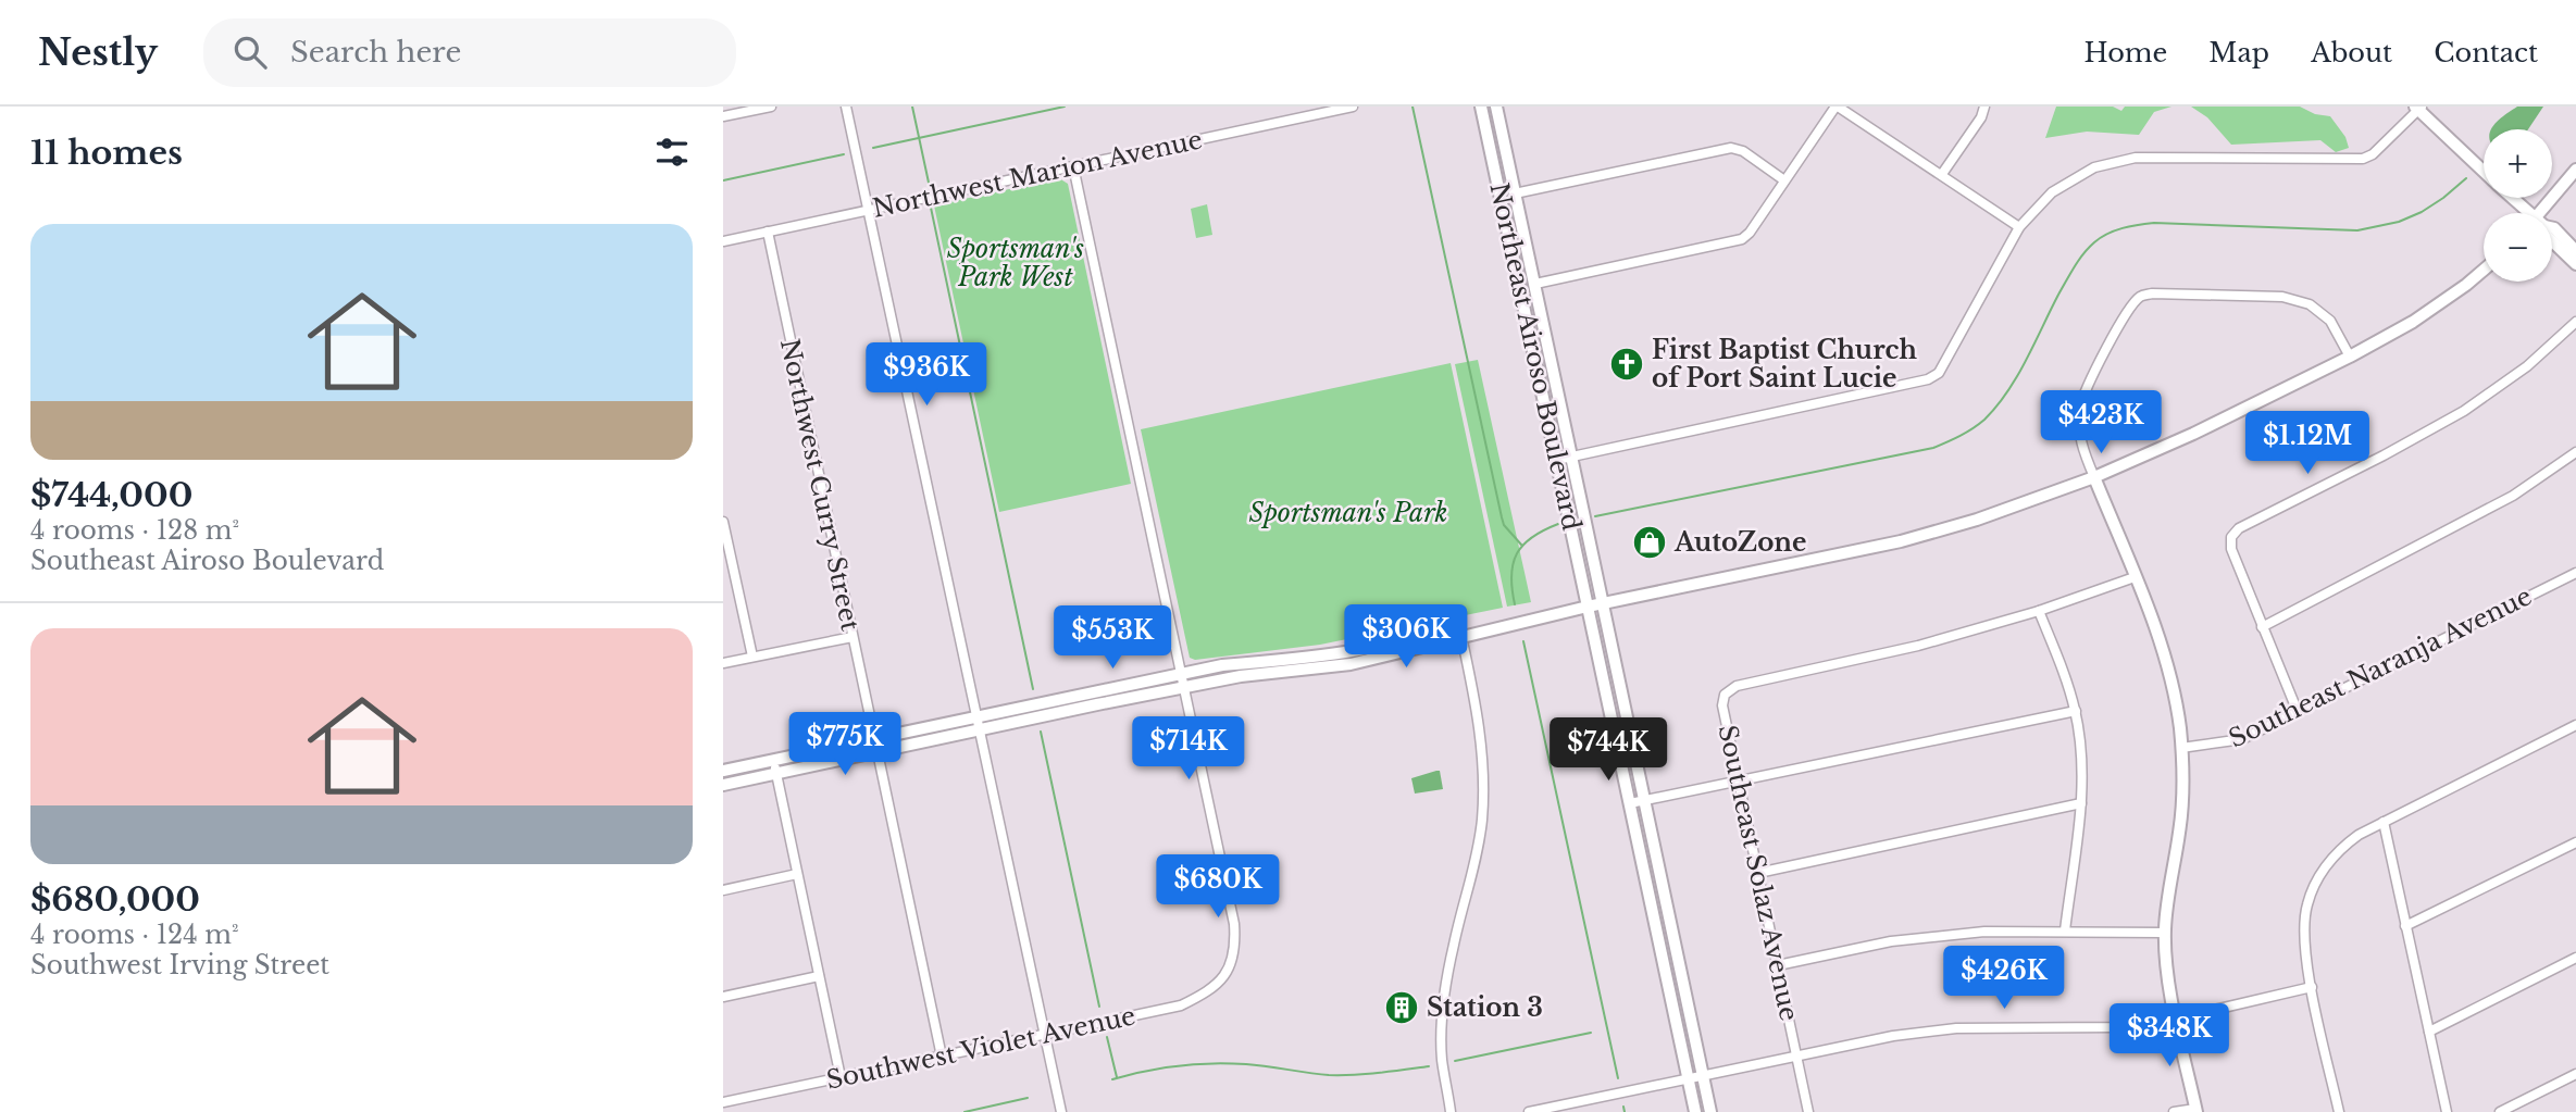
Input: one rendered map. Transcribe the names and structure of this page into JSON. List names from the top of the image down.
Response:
{
  "streets": {
    "main road": ["Northeast Airoso Boulevard"],
    "street": [
      "Northwest Marion Avenue",
      "Northwest Curry Street",
      "Southeast Naranja Avenue",
      "Southeast Solaz Avenue",
      "Southwest Violet Avenue"
    ]
  },
  "crossings": [
    ["Northwest Marion Avenue", "Northwest Curry Street"]
  ],
  "parks": ["Sportsman's Park West", "Sportsman's Park"],
  "places": {
    "church": ["First Baptist Church of Port Saint Lucie"],
    "shop": ["AutoZone"],
    "building": ["Station 3"]
  },
  "page": {
    "header": "Nestly",
    "search": "Search here",
    "nav": [
      "Home",
      "Map",
      "About",
      "Contact"
    ],
    "heading": "11 homes",
    "map_buttons": ["+", "−"],
    "list": [
      {
        "name": "$744,000",
        "note": "4 rooms · 128 m² · Southeast Airoso Boulevard"
      },
      {
        "name": "$680,000",
        "note": "4 rooms · 124 m² · Southwest Irving Street"
      }
    ],
    "price": [
      "$936K",
      "$423K",
      "$1.12M",
      "$306K",
      "$553K",
      "$775K",
      "$714K",
      "$744K",
      "$680K",
      "$426K",
      "$348K"
    ]
  }
}
